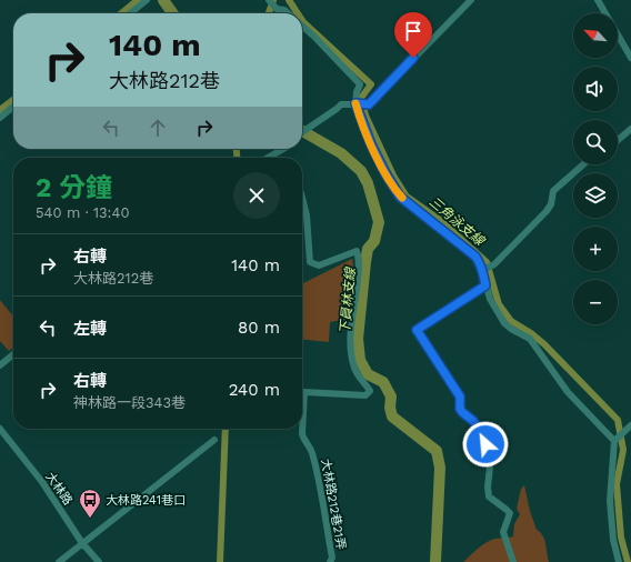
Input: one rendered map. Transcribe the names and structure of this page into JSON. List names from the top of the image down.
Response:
{
  "streets": {
    "street": ["大林路", "大林路212巷21弄"]
  },
  "water": ["三角泳支線", "下員林支線"],
  "places": {
    "bus stop": ["大林路241巷口"]
  },
  "north": "top left",
  "page": {
    "map_buttons": ["+", "−"],
    "turn": ["140 m", "大林路212巷"],
    "heading": ["2 分鐘", "540 m · 13:40"],
    "list": [
      {
        "name": "右轉",
        "note": "大林路212巷",
        "value": "140 m"
      },
      {
        "name": "左轉",
        "value": "80 m"
      },
      {
        "name": "右轉",
        "note": "神林路一段343巷",
        "value": "240 m"
      }
    ]
  }
}
